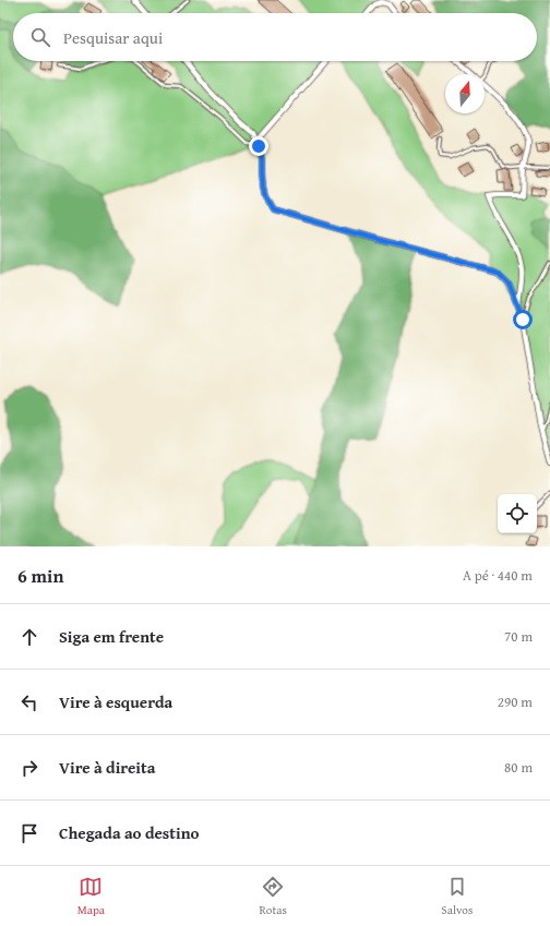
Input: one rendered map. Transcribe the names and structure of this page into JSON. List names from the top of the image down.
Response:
{
  "north": "top",
  "page": {
    "search": "Pesquisar aqui",
    "heading": ["6 min", "A pé · 440 m"],
    "list": [
      ["Siga em frente", "70 m"],
      ["Vire à esquerda", "290 m"],
      ["Vire à direita", "80 m"],
      "Chegada ao destino"
    ],
    "nav": ["Mapa", "Rotas", "Salvos"]
  }
}
